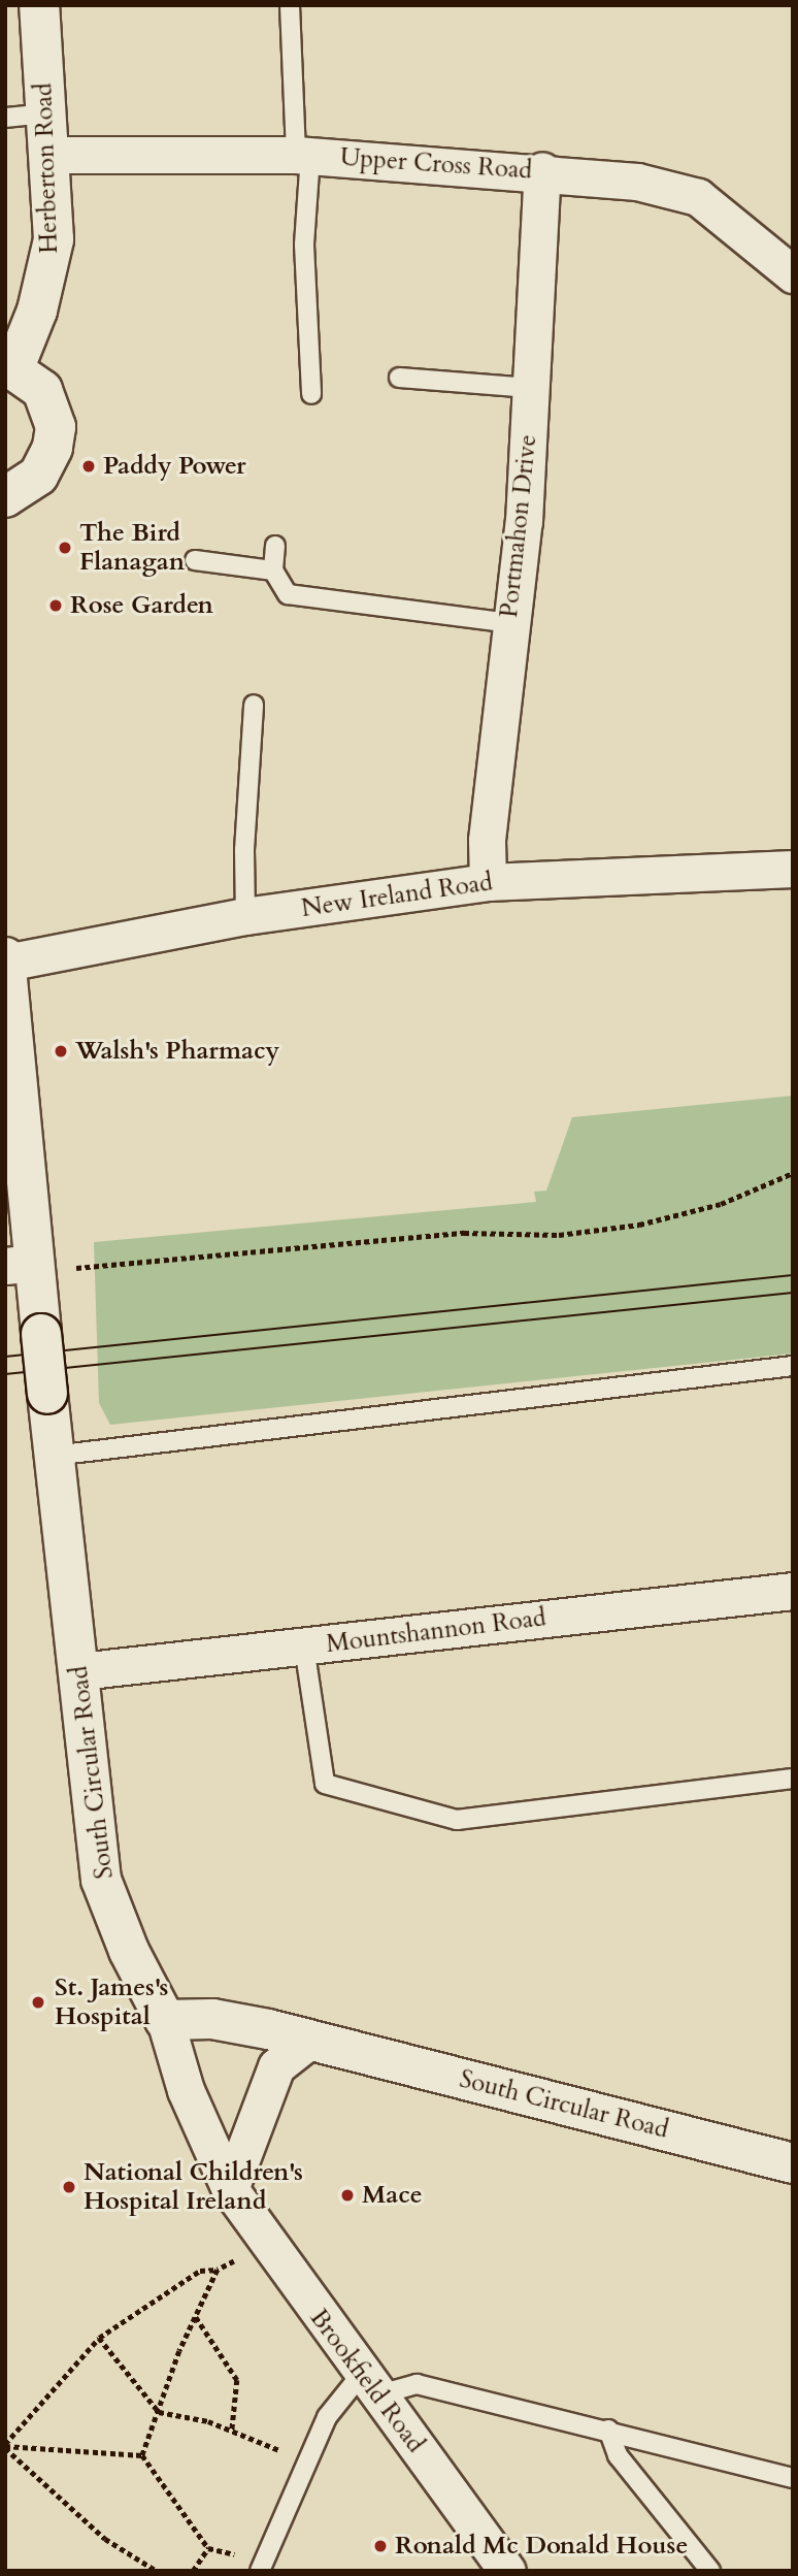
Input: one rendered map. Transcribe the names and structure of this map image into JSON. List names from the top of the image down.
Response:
{
  "streets": {
    "main road": ["Herberton Road", "South Circular Road"],
    "street": [
      "Upper Cross Road",
      "Portmahon Drive",
      "New Ireland Road",
      "Mountshannon Road",
      "Brookfield Road"
    ]
  },
  "crossings": [
    ["Upper Cross Road", "Herberton Road"],
    ["Upper Cross Road", "Portmahon Drive"],
    ["Portmahon Drive", "New Ireland Road"],
    ["New Ireland Road", "South Circular Road"],
    ["Mountshannon Road", "South Circular Road"],
    ["South Circular Road", "Brookfield Road"]
  ],
  "places": [
    "Paddy Power",
    "The Bird Flanagan",
    "Rose Garden",
    "Walsh's Pharmacy",
    "St. James's Hospital",
    "National Children's Hospital Ireland",
    "Mace",
    "Ronald Mc Donald House"
  ]
}
